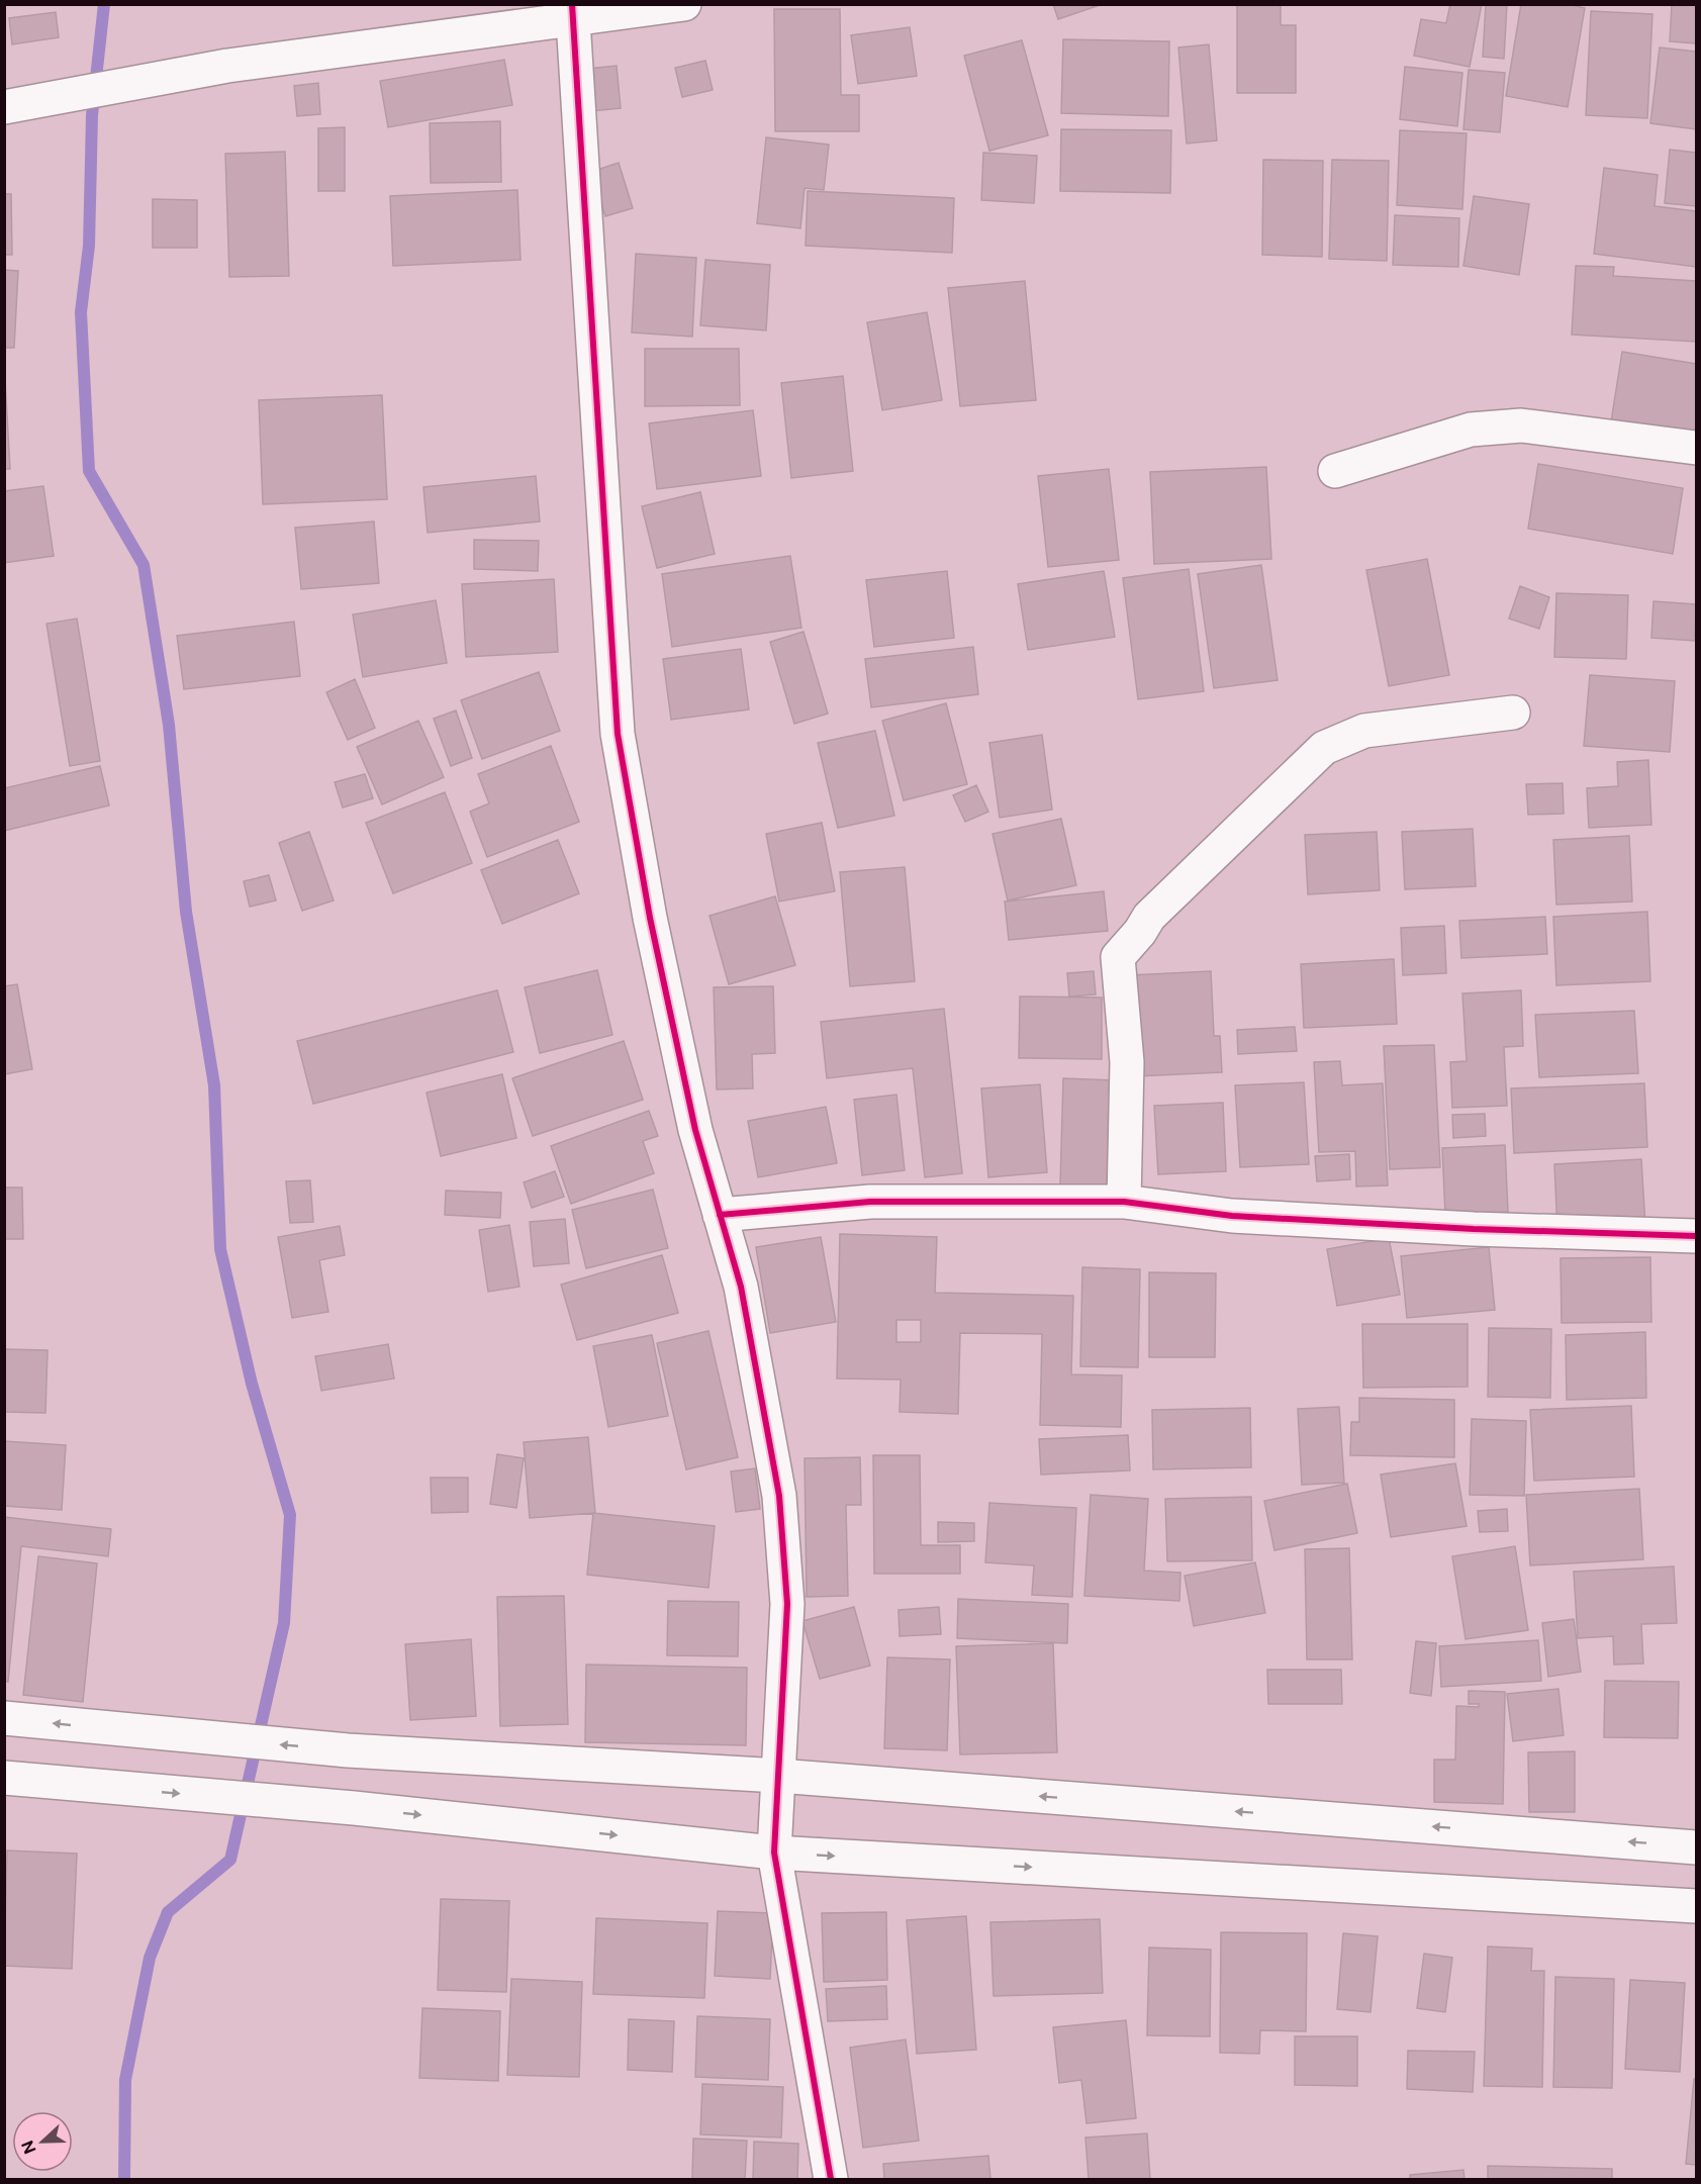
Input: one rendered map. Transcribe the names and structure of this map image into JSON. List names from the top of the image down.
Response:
{
  "north": "left"
}
